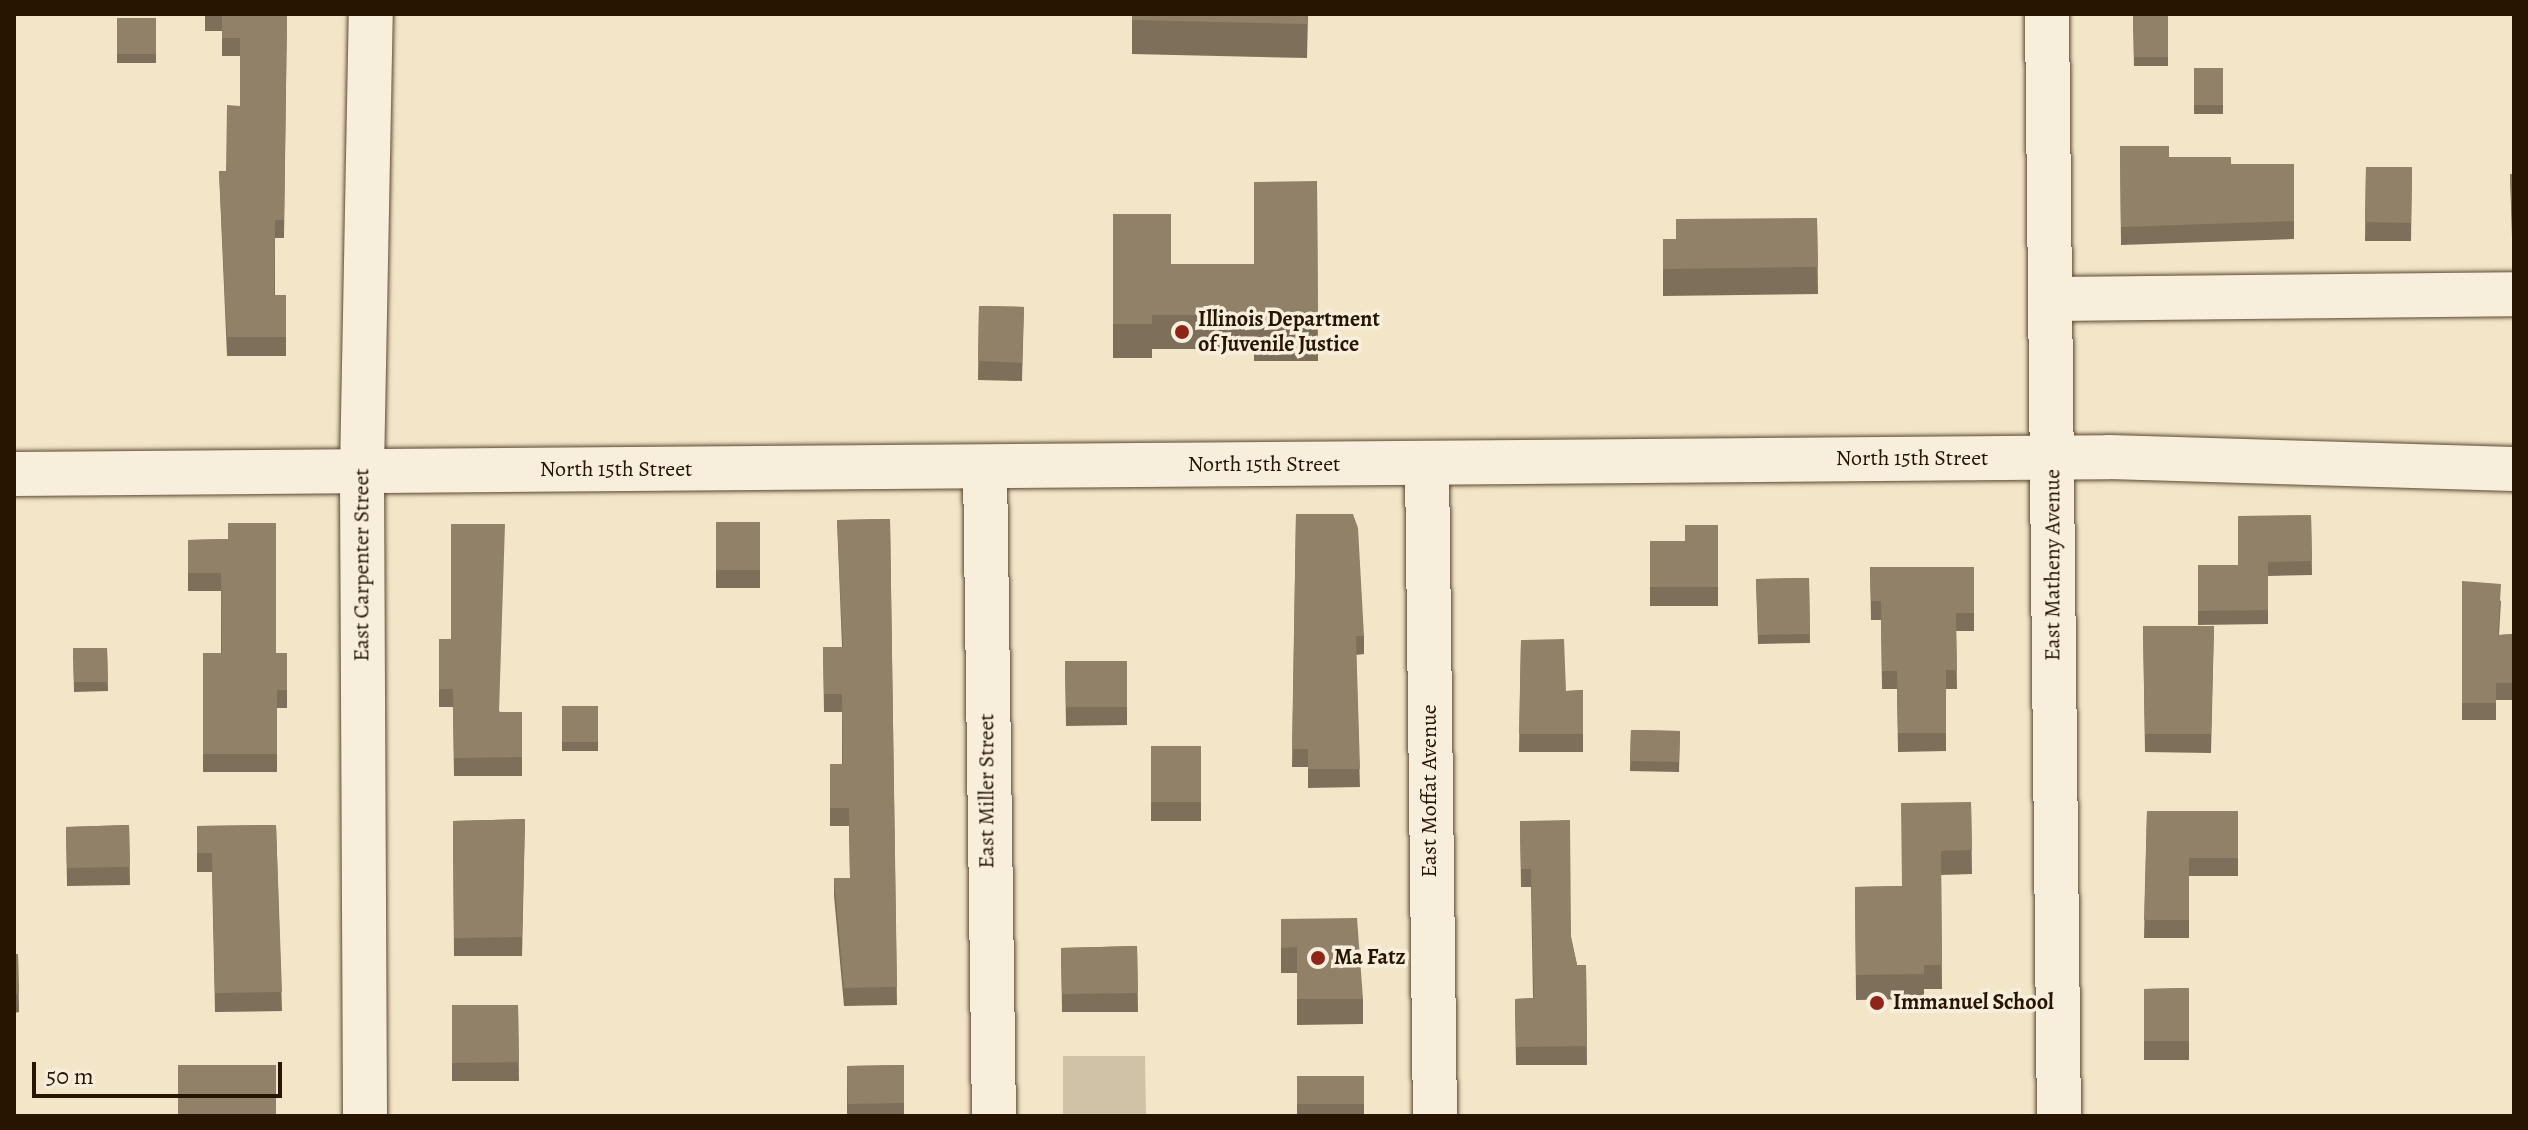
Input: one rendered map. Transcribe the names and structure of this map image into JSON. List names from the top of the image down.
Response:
{
  "streets": {
    "street": [
      "North 15th Street",
      "East Carpenter Street",
      "East Matheny Avenue",
      "East Miller Street",
      "East Moffat Avenue"
    ]
  },
  "crossings": [
    ["North 15th Street", "East Carpenter Street"],
    ["North 15th Street", "East Matheny Avenue"],
    ["North 15th Street", "East Miller Street"],
    ["North 15th Street", "East Moffat Avenue"]
  ],
  "places": ["Illinois Department of Juvenile Justice", "Ma Fatz", "Immanuel School"],
  "scale_bar": "50 m"
}
